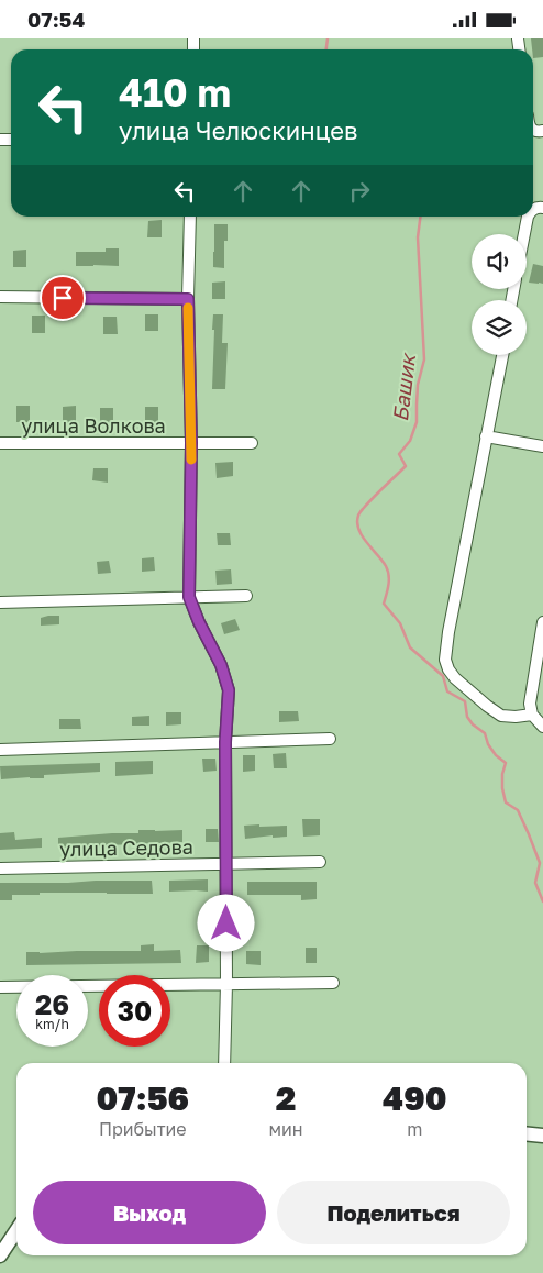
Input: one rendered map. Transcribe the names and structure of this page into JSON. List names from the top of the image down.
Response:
{
  "streets": {
    "street": ["улица Волкова", "улица Седова"]
  },
  "water": ["Башик"],
  "page": {
    "status": "07:54",
    "turn": ["410 m", "улица Челюскинцев"],
    "speed": "26 km/h",
    "limit": "30",
    "eta": [
      "07:56",
      "Прибытие",
      "2",
      "мин",
      "490",
      "m"
    ],
    "buttons": ["Выход", "Поделиться"]
  }
}
